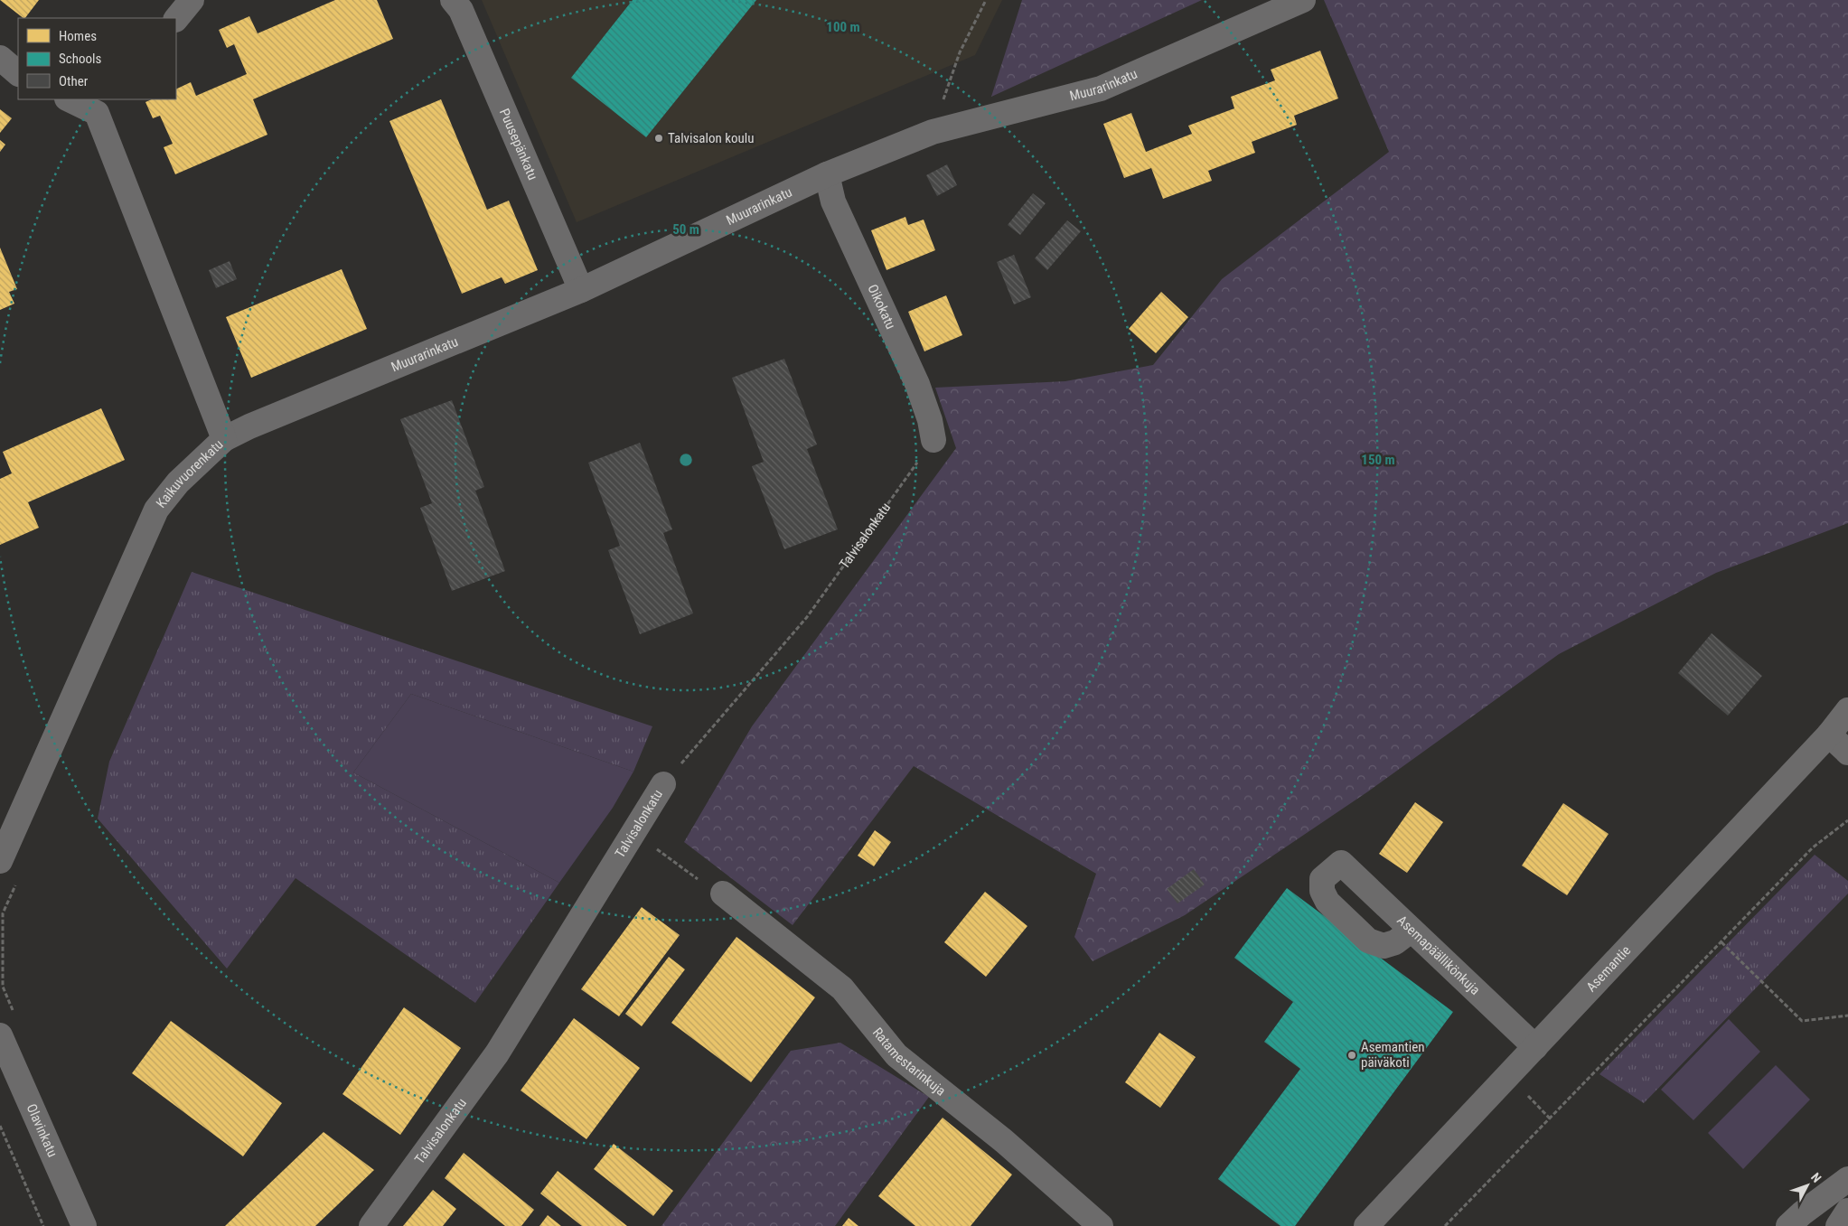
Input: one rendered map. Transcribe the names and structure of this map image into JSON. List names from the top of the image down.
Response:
{
  "streets": {
    "street": [
      "Muurarinkatu",
      "Puusepänkatu",
      "Oikokatu",
      "Kaikuvuorenkatu",
      "Talvisalonkatu",
      "Asemapäällikönkuja",
      "Asemantie",
      "Ratamestarinkuja",
      "Olavinkatu"
    ]
  },
  "crossings": [
    ["Muurarinkatu", "Puusepänkatu"],
    ["Muurarinkatu", "Oikokatu"],
    ["Muurarinkatu", "Kaikuvuorenkatu"],
    ["Oikokatu", "Talvisalonkatu"],
    ["Asemapäällikönkuja", "Asemantie"]
  ],
  "places": ["Talvisalon koulu", "Asemantien päiväkoti"],
  "legend": ["Homes", "Schools", "Other"],
  "north": "top right",
  "rings": ["100 m", "50 m", "150 m"]
}
